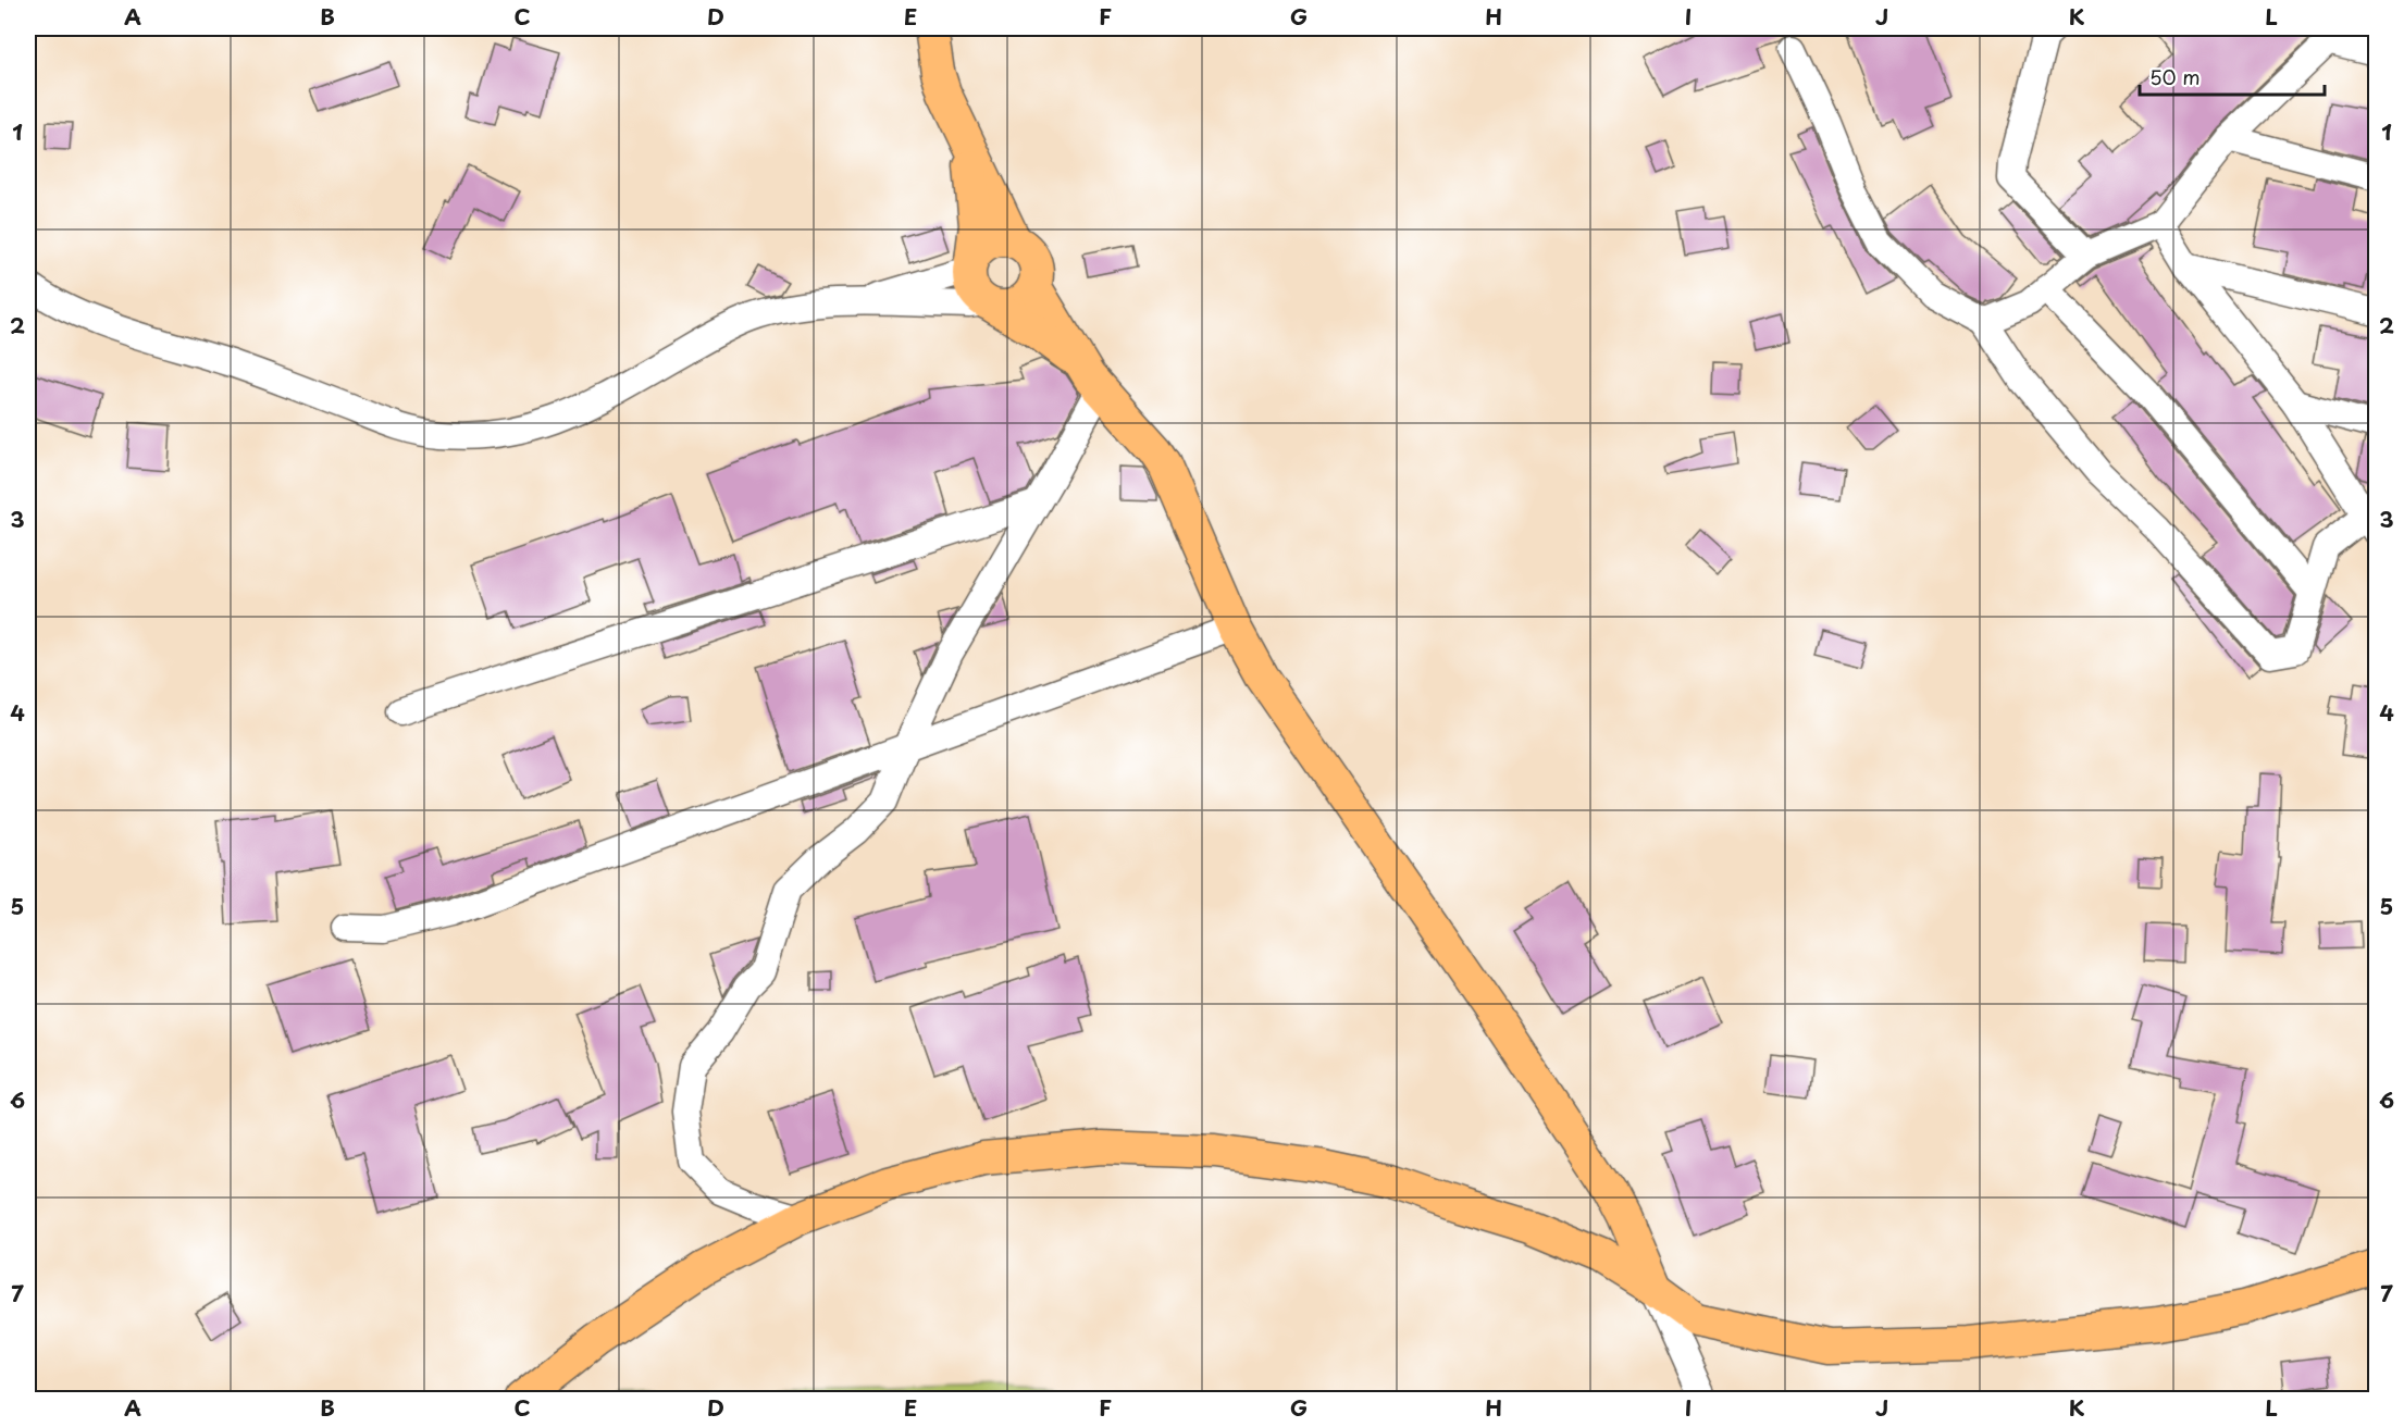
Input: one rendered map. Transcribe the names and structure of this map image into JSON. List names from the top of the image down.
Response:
{
  "scale_bar": "50 m",
  "grid": {
    "columns": [
      "A",
      "B",
      "C",
      "D",
      "E",
      "F",
      "G",
      "H",
      "I",
      "J",
      "K",
      "L"
    ],
    "rows": [
      "1",
      "2",
      "3",
      "4",
      "5",
      "6",
      "7"
    ]
  }
}
